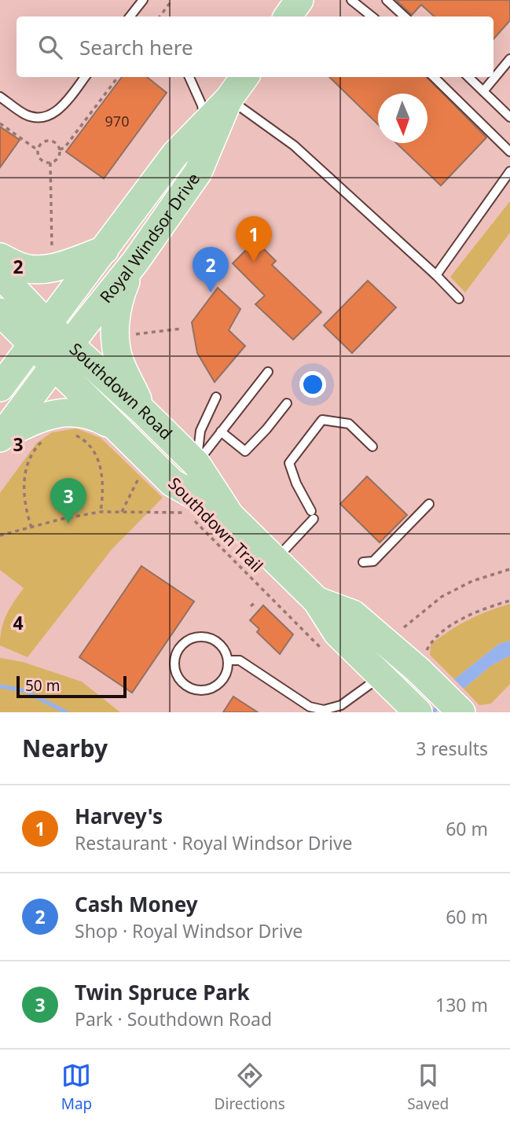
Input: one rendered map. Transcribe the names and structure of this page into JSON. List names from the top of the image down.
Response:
{
  "streets": {
    "main road": ["Royal Windsor Drive", "Southdown Road"],
    "path": ["Southdown Trail"]
  },
  "crossings": [
    ["Royal Windsor Drive", "Southdown Road"]
  ],
  "house_numbers": ["970"],
  "scale_bar": "50 m",
  "north": "bottom",
  "page": {
    "search": "Search here",
    "pins": ["1", "2", "3"],
    "scale": "50 m",
    "heading": ["Nearby", "3 results"],
    "list": [
      {
        "mark": "1",
        "name": "Harvey's",
        "note": "Restaurant · Royal Windsor Drive",
        "value": "60 m"
      },
      {
        "mark": "2",
        "name": "Cash Money",
        "note": "Shop · Royal Windsor Drive",
        "value": "60 m"
      },
      {
        "mark": "3",
        "name": "Twin Spruce Park",
        "note": "Park · Southdown Road",
        "value": "130 m"
      }
    ],
    "nav": ["Map", "Directions", "Saved"]
  },
  "grid": {
    "rows": ["2", "3", "4"]
  }
}
